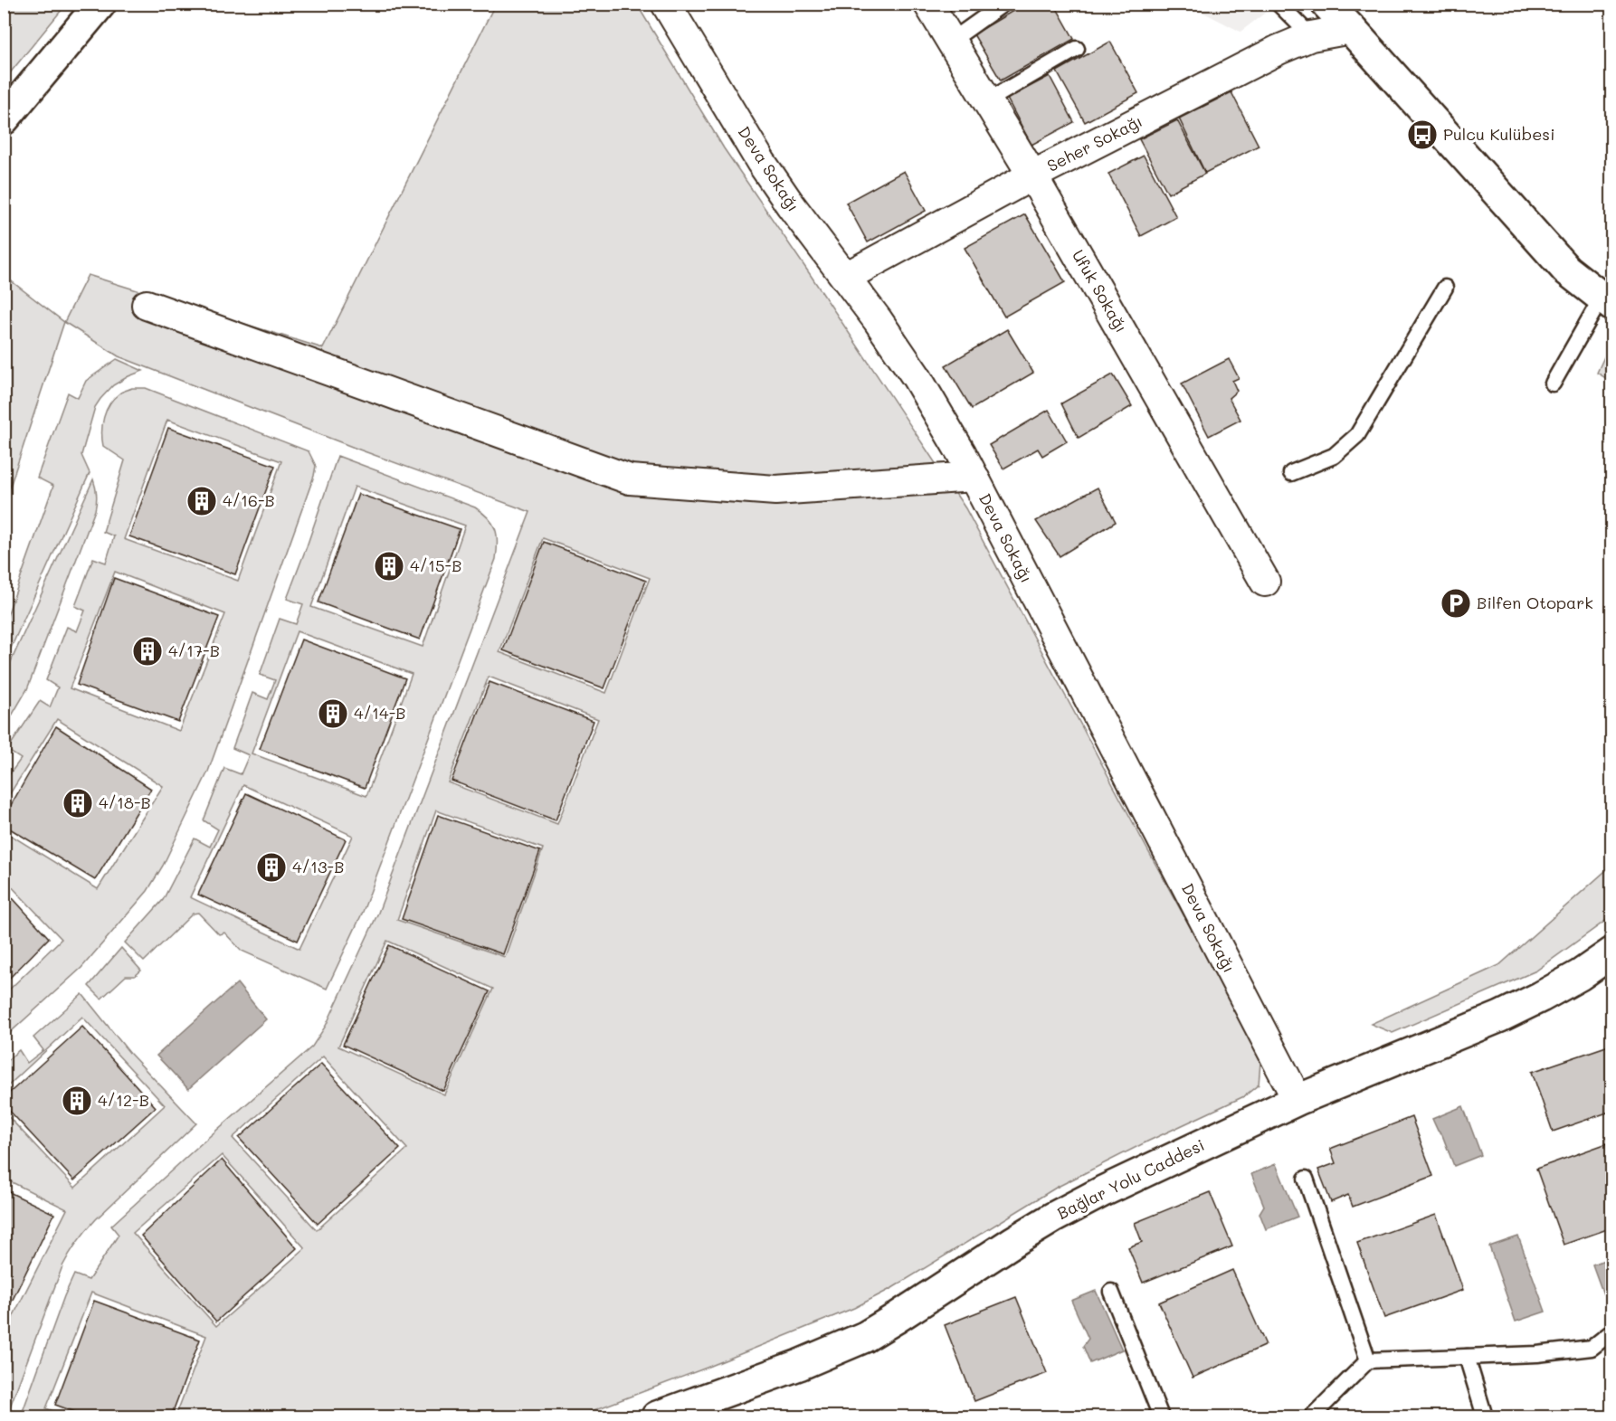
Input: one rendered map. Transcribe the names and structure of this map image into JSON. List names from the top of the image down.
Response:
{
  "streets": {
    "street": [
      "Seher Sokağı",
      "Deva Sokağı",
      "Ufuk Sokağı",
      "Bağlar Yolu Caddesi"
    ]
  },
  "crossings": [
    ["Seher Sokağı", "Deva Sokağı"],
    ["Seher Sokağı", "Ufuk Sokağı"],
    ["Deva Sokağı", "Bağlar Yolu Caddesi"]
  ],
  "places": {
    "bus stop": ["Pulcu Kulübesi"],
    "building": [
      "4/16-B",
      "4/15-B",
      "4/17-B",
      "4/14-B",
      "4/18-B",
      "4/13-B",
      "4/12-B"
    ],
    "parking": ["Bilfen Otopark"]
  }
}
